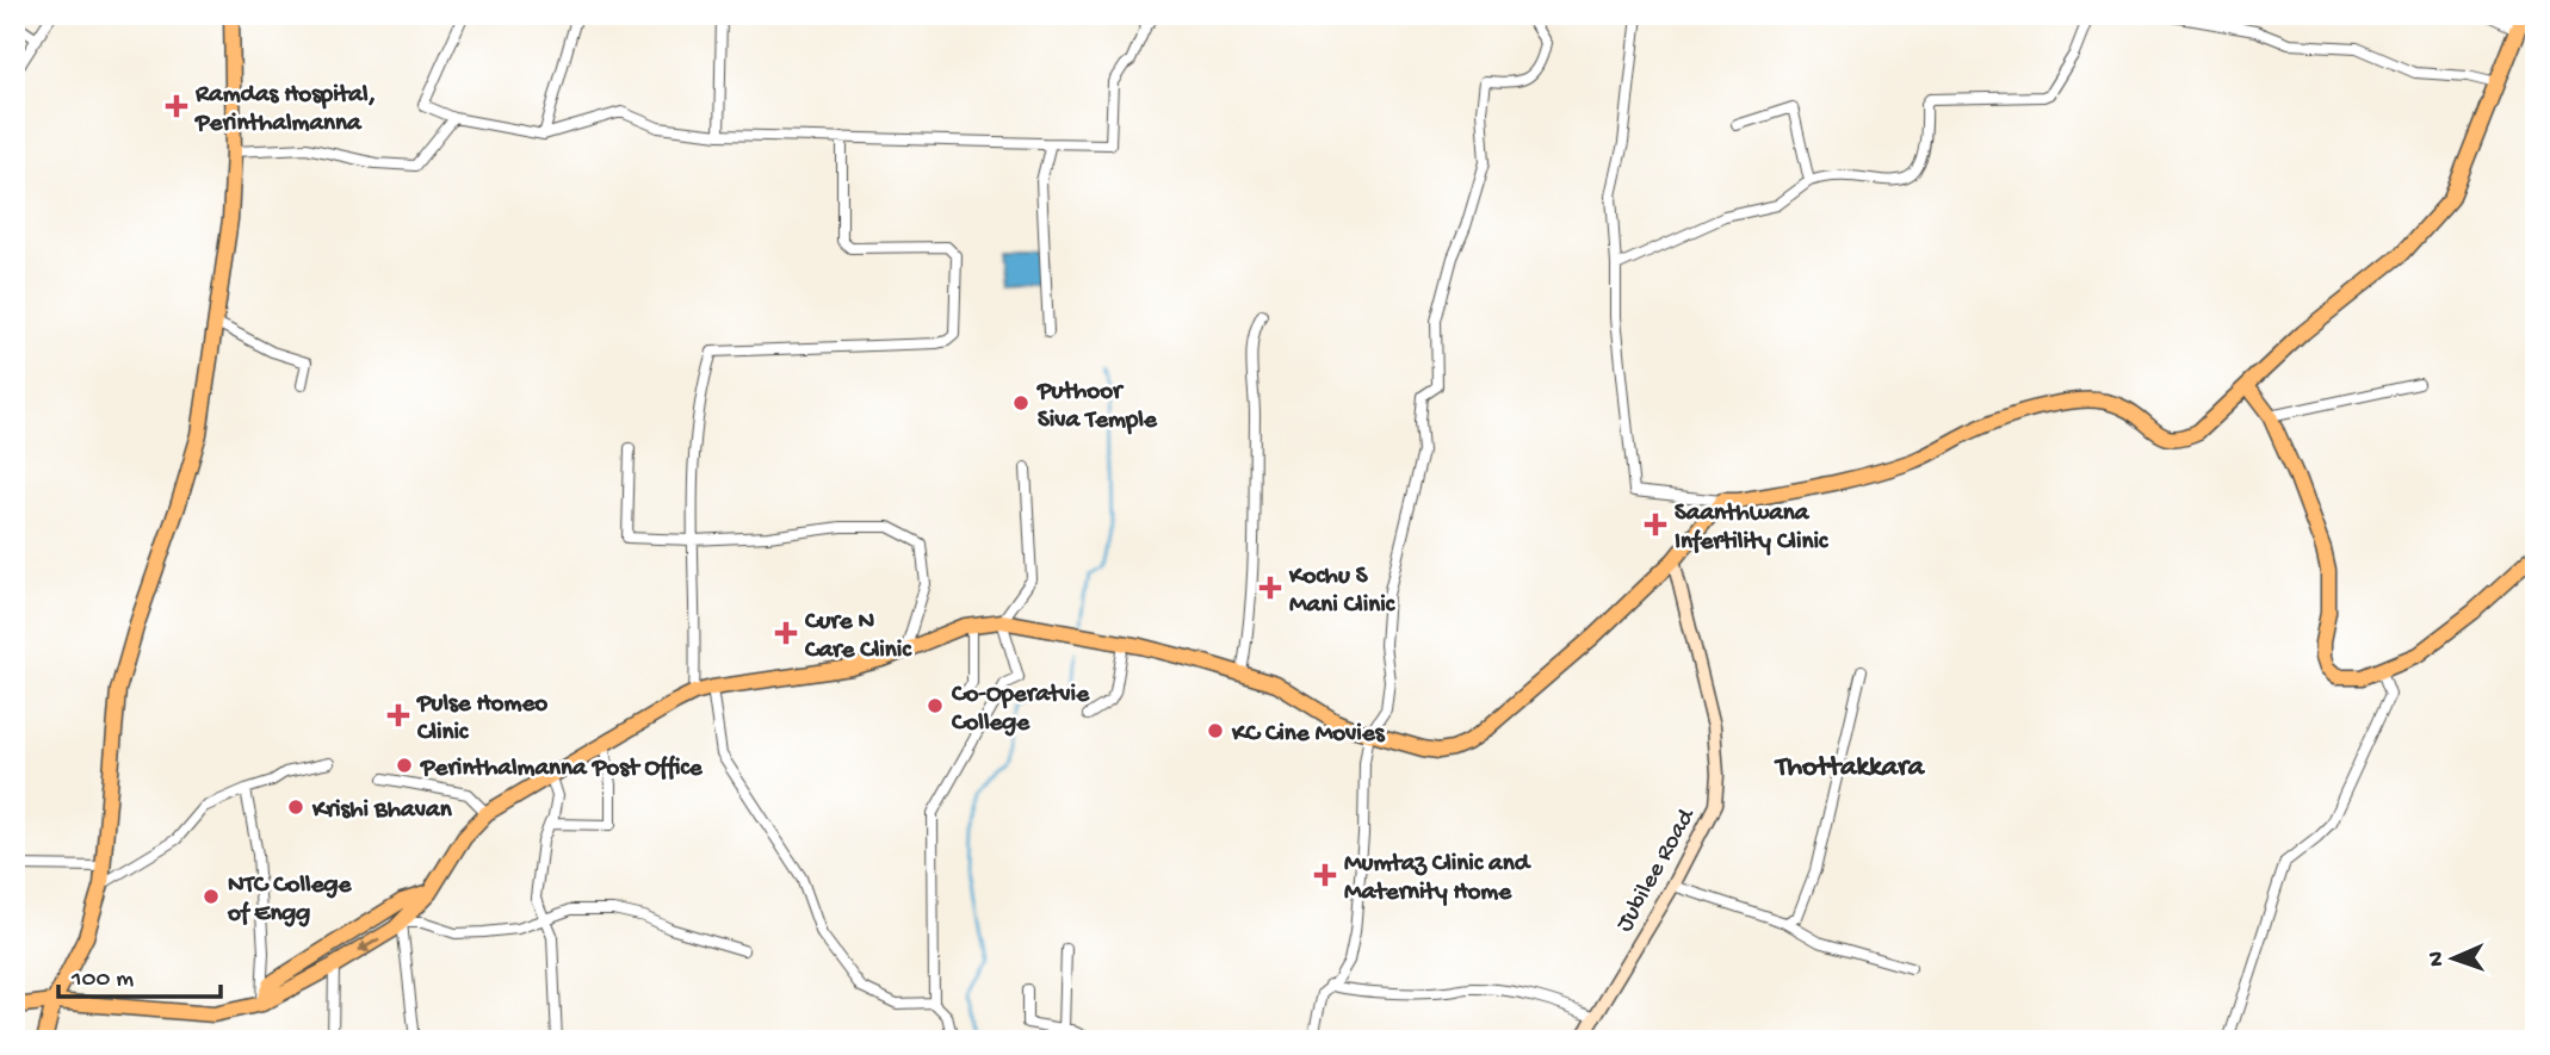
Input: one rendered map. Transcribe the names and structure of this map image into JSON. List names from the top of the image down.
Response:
{
  "streets": {
    "main road": ["Jubilee Road"]
  },
  "districts": ["Thottakkara"],
  "places": {
    "health": [
      "Ramdas Hospital, Perinthalmanna",
      "Saanthwana Infertility Clinic",
      "Kochu S Mani Clinic",
      "Cure N Care Clinic",
      "Pulse Homeo Clinic",
      "Mumtaz Clinic and Maternity Home"
    ],
    "other": [
      "Puthoor Siva Temple",
      "Co-Operatvie College",
      "KC Cine Movies",
      "Perinthalmanna Post Office",
      "Krishi Bhavan",
      "NTC College of Engg"
    ]
  },
  "scale_bar": "100 m",
  "north": "left"
}
